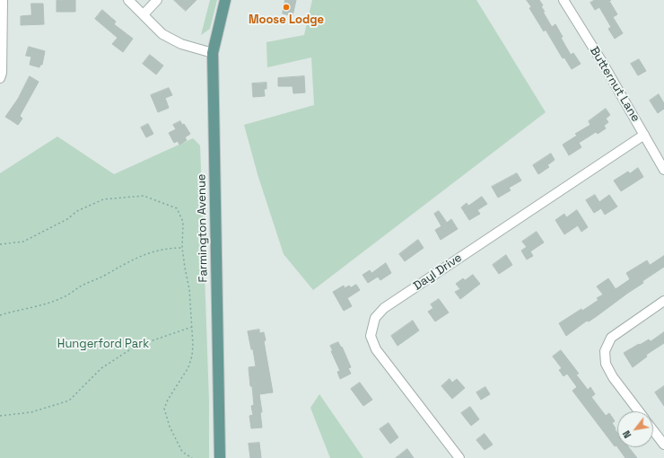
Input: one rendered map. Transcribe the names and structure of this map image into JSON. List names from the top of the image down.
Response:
{
  "streets": {
    "main road": ["Farmington Avenue"],
    "street": ["Butternut Lane", "Dayl Drive"]
  },
  "crossings": [
    ["Butternut Lane", "Dayl Drive"]
  ],
  "parks": ["Hungerford Park"],
  "places": ["Moose Lodge"],
  "north": "bottom left"
}
